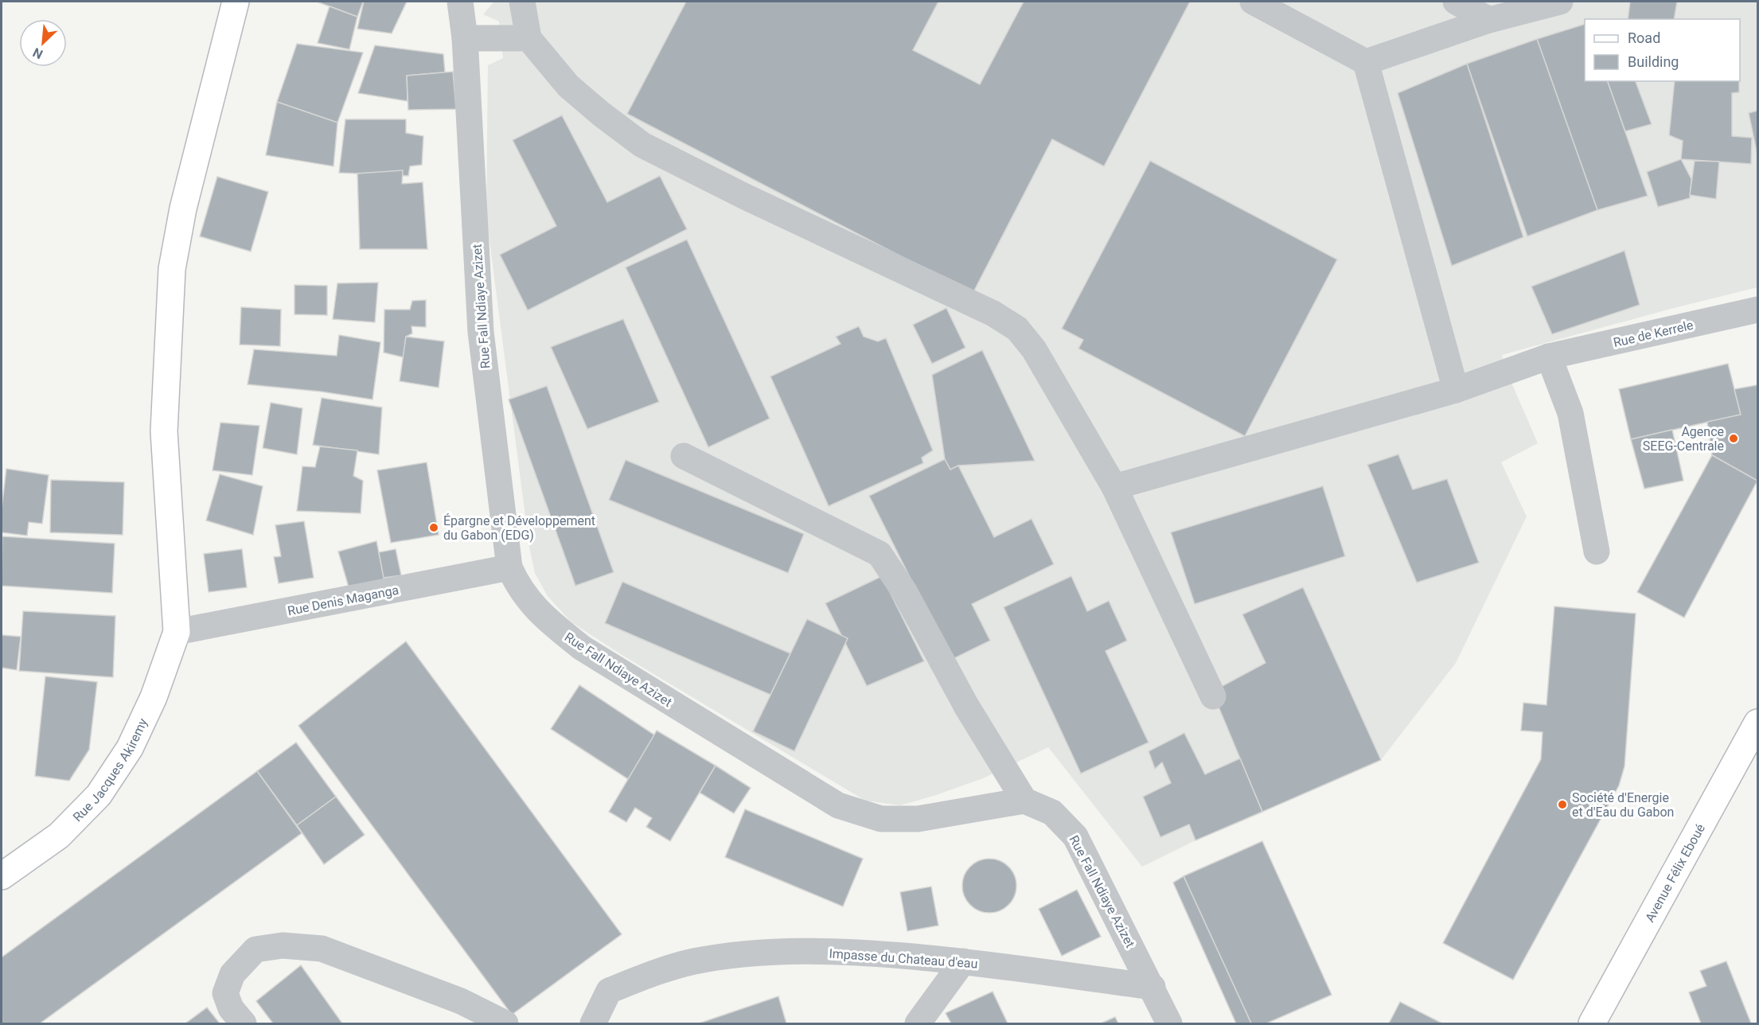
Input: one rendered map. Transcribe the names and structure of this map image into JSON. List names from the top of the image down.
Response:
{
  "streets": {
    "main road": ["Rue Jacques Akiremy", "Avenue Félix Eboué"],
    "street": [
      "Rue Fall Ndiaye Azizet",
      "Rue de Kerrele",
      "Rue Denis Maganga",
      "Impasse du Chateau d'eau"
    ]
  },
  "crossings": [
    ["Rue Fall Ndiaye Azizet", "Rue Denis Maganga"],
    ["Rue Fall Ndiaye Azizet", "Impasse du Chateau d'eau"],
    ["Rue Denis Maganga", "Rue Jacques Akiremy"]
  ],
  "places": ["Agence SEEG-Centrale", "Épargne et Développement du Gabon (EDG)", "Société d'Energie et d'Eau du Gabon"],
  "legend": ["Road", "Building"],
  "north": "bottom left"
}
